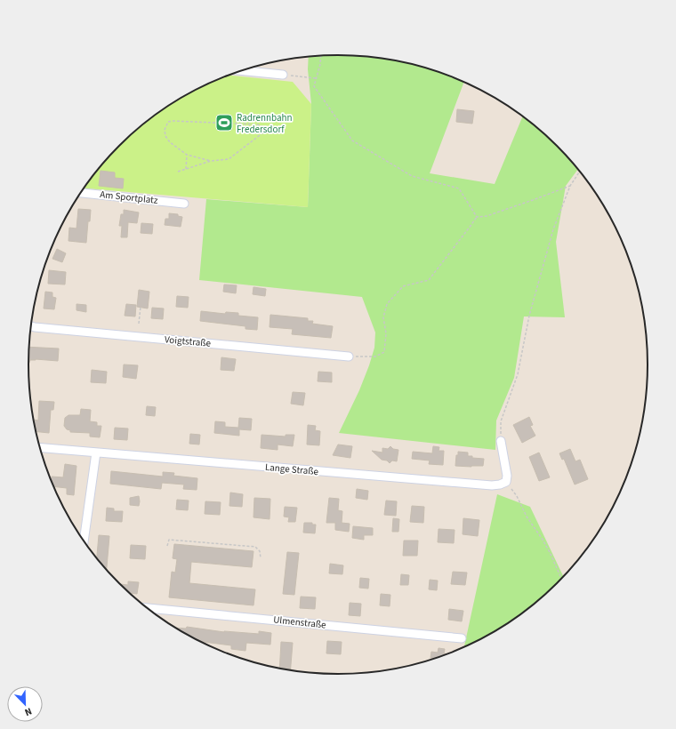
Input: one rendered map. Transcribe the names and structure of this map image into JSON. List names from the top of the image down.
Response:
{
  "streets": {
    "street": [
      "Am Sportplatz",
      "Voigtstraße",
      "Lange Straße",
      "Ulmenstraße"
    ]
  },
  "places": {
    "sports": ["Radrennbahn Fredersdorf"]
  },
  "north": "bottom right"
}
